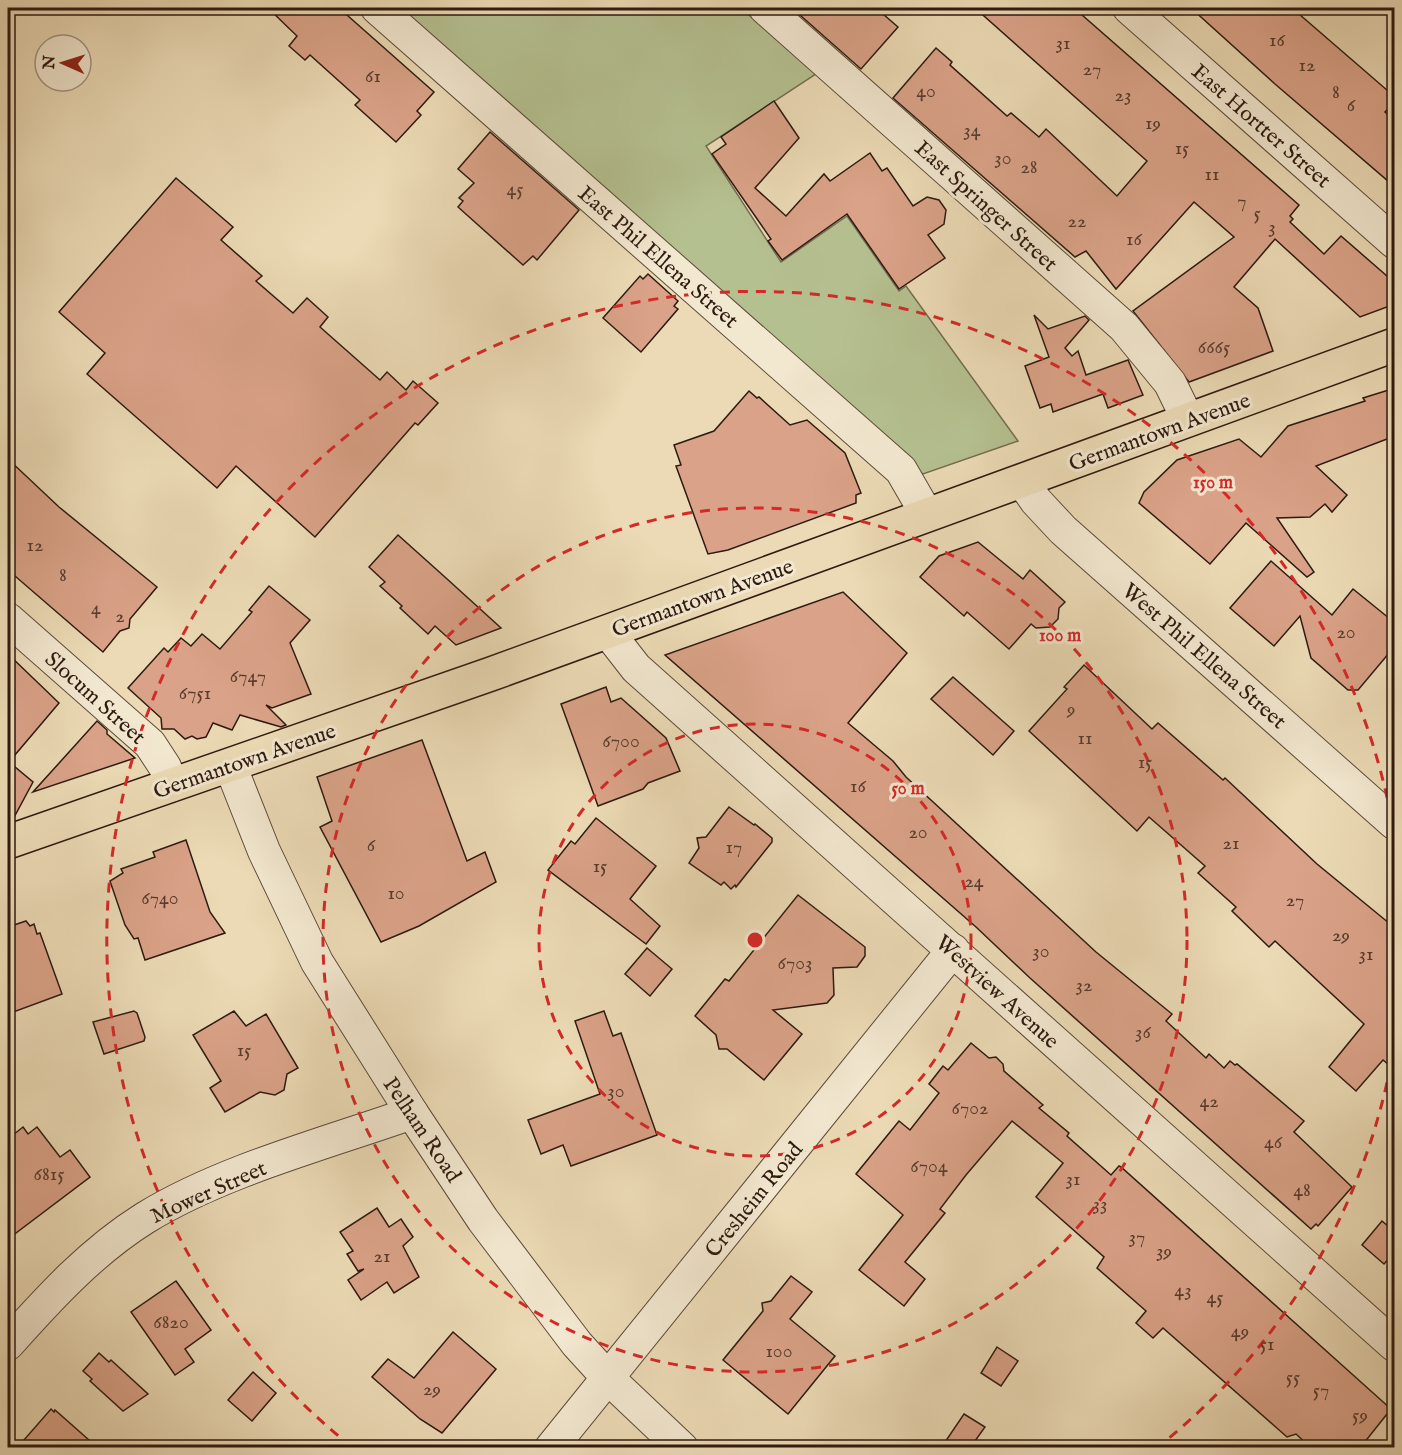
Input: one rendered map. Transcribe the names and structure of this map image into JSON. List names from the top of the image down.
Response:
{
  "streets": {
    "main road": ["Germantown Avenue"],
    "street": [
      "East Hortter Street",
      "East Springer Street",
      "East Phil Ellena Street",
      "West Phil Ellena Street",
      "Slocum Street",
      "Westview Avenue",
      "Pelham Road",
      "Mower Street",
      "Cresheim Road"
    ]
  },
  "crossings": [
    ["East Springer Street", "Germantown Avenue"],
    ["East Phil Ellena Street", "Germantown Avenue"],
    ["Germantown Avenue", "West Phil Ellena Street"],
    ["Germantown Avenue", "Slocum Street"],
    ["Germantown Avenue", "Westview Avenue"],
    ["Germantown Avenue", "Pelham Road"],
    ["Westview Avenue", "Cresheim Road"],
    ["Pelham Road", "Mower Street"],
    ["Pelham Road", "Cresheim Road"]
  ],
  "house_numbers": [
    "16",
    "31",
    "12",
    "27",
    "61",
    "40",
    "8",
    "23",
    "6",
    "19",
    "34",
    "15",
    "30",
    "28",
    "11",
    "45",
    "7",
    "5",
    "22",
    "3",
    "16",
    "6665",
    "12",
    "8",
    "4",
    "2",
    "20",
    "6747",
    "6751",
    "9",
    "11",
    "6700",
    "15",
    "16",
    "20",
    "21",
    "6",
    "17",
    "15",
    "24",
    "10",
    "6740",
    "27",
    "29",
    "30",
    "31",
    "6703",
    "32",
    "36",
    "15",
    "30",
    "42",
    "6702",
    "46",
    "6704",
    "6815",
    "31",
    "48",
    "33",
    "37",
    "39",
    "21",
    "43",
    "45",
    "6820",
    "49",
    "51",
    "100",
    "55",
    "29",
    "57",
    "59"
  ],
  "north": "left",
  "rings": ["150 m", "100 m", "50 m"]
}
